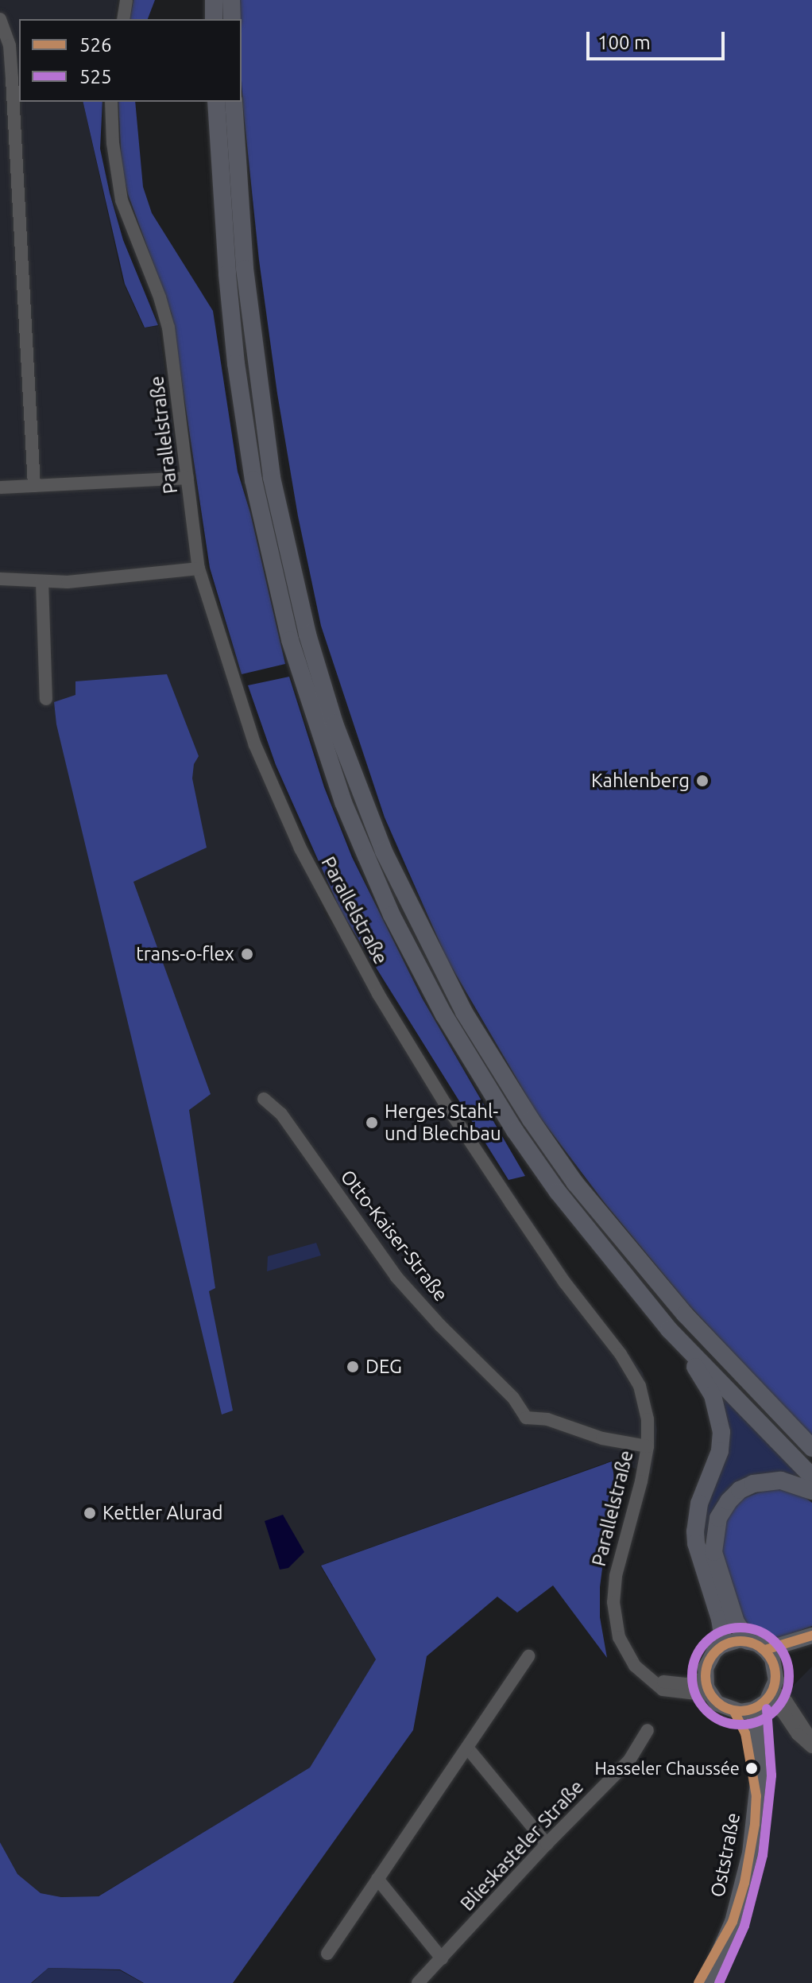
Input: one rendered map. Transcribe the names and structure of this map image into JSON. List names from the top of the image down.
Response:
{
  "streets": {
    "main road": ["Oststraße"],
    "street": ["Parallelstraße", "Otto-Kaiser-Straße", "Blieskasteler Straße"]
  },
  "crossings": [
    ["Parallelstraße", "Otto-Kaiser-Straße"],
    ["Parallelstraße", "Oststraße"]
  ],
  "places": [
    "Kahlenberg",
    "trans-o-flex",
    "Herges Stahl- und Blechbau",
    "DEG",
    "Kettler Alurad",
    "Hasseler Chaussée"
  ],
  "lines": ["transit line 525", "transit line 526"],
  "legend": ["526", "525"],
  "scale_bar": "100 m"
}
